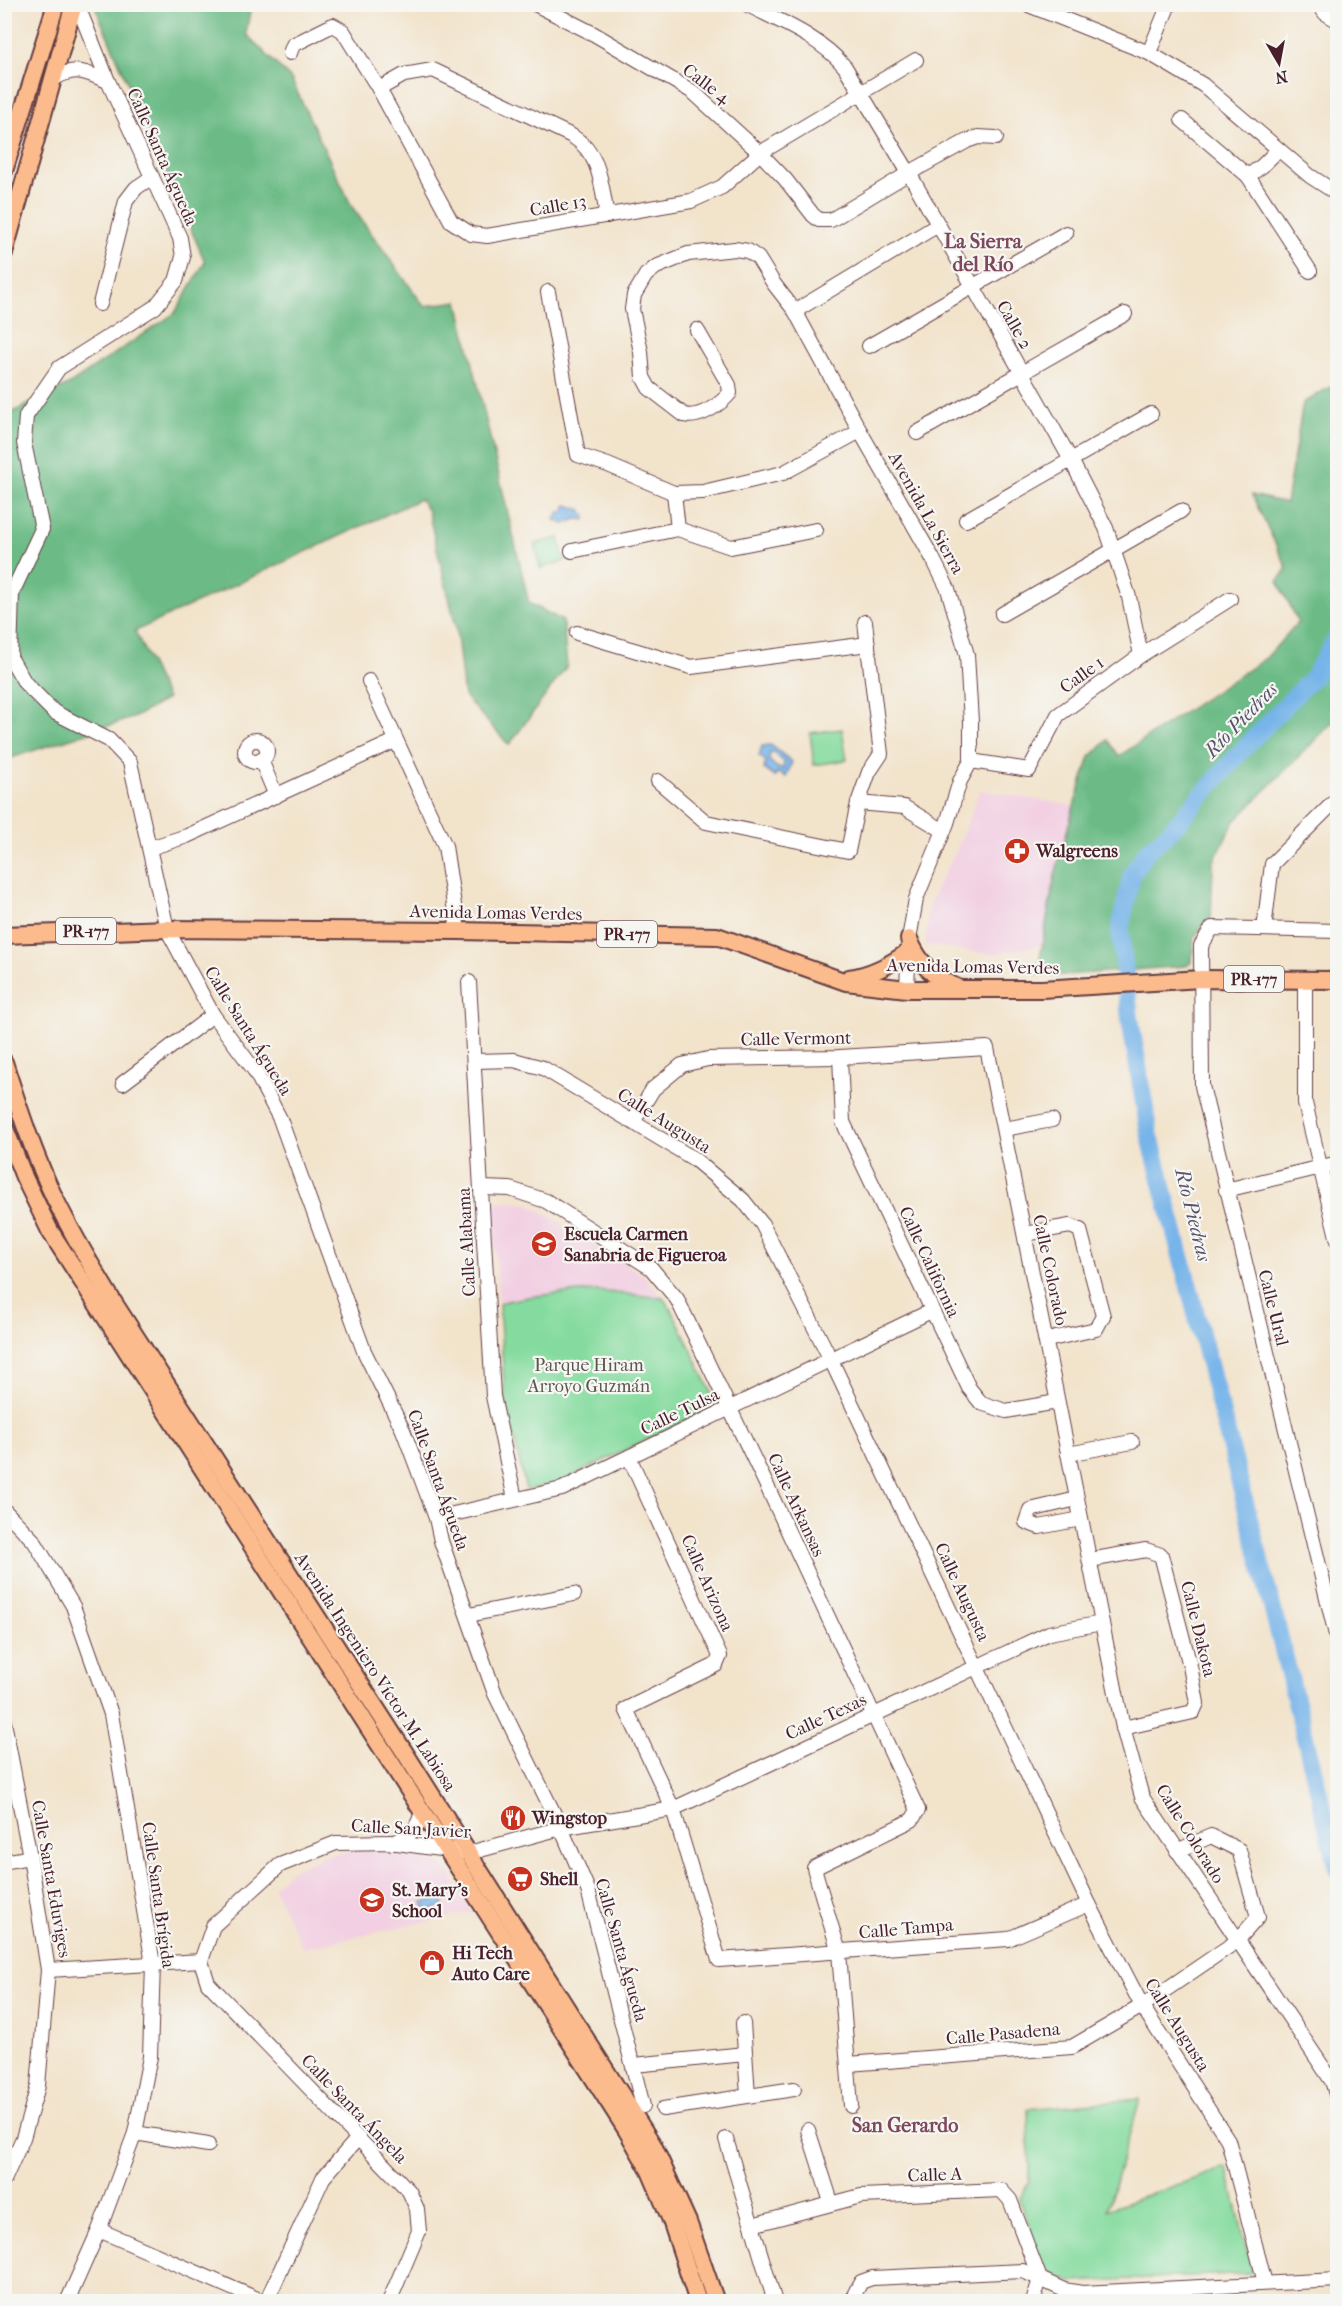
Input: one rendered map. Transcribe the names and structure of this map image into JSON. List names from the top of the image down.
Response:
{
  "streets": {
    "main road": ["Avenida Lomas Verdes", "PR-177", "Avenida Ingeniero Víctor M. Labiosa"],
    "street": [
      "Calle 4",
      "Calle Santa Águeda",
      "Calle 13",
      "Calle 2",
      "Avenida La Sierra",
      "Calle 1",
      "Calle Vermont",
      "Calle Augusta",
      "Calle Alabama",
      "Calle California",
      "Calle Colorado",
      "Calle Ural",
      "Calle Tulsa",
      "Calle Arkansas",
      "Calle Arizona",
      "Calle Dakota",
      "Calle Texas",
      "Calle San Javier",
      "Calle Santa Eduviges",
      "Calle Santa Brígida",
      "Calle Tampa",
      "Calle Pasadena",
      "Calle Santa Ángela",
      "Calle A"
    ]
  },
  "crossings": [
    ["Calle 4", "Calle 13"],
    ["Calle 4", "Calle 2"],
    ["Calle Santa Águeda", "Avenida Lomas Verdes"],
    ["Calle Santa Águeda", "Calle Tulsa"],
    ["Calle Santa Águeda", "Calle Texas"],
    ["Calle Santa Águeda", "Calle San Javier"],
    ["Calle 13", "Calle 2"],
    ["Calle 2", "Calle 1"],
    ["Avenida La Sierra", "Calle 1"],
    ["Avenida La Sierra", "Avenida Lomas Verdes"],
    ["Avenida Lomas Verdes", "Calle Ural"],
    ["Calle Vermont", "Calle Augusta"],
    ["Calle Vermont", "Calle California"],
    ["Calle Vermont", "Calle Colorado"],
    ["Calle Augusta", "Calle Alabama"],
    ["Calle Augusta", "Calle Tulsa"],
    ["Calle Augusta", "Calle Texas"],
    ["Calle Augusta", "Calle Tampa"],
    ["Calle Augusta", "Calle Pasadena"],
    ["Calle Alabama", "Calle Tulsa"],
    ["Calle Alabama", "Calle Arkansas"],
    ["Calle California", "Calle Colorado"],
    ["Calle California", "Calle Tulsa"],
    ["Calle Colorado", "Calle Dakota"],
    ["Calle Colorado", "Calle Texas"],
    ["Calle Colorado", "Calle Pasadena"],
    ["Calle Tulsa", "Calle Arkansas"],
    ["Calle Tulsa", "Calle Arizona"],
    ["Calle Arkansas", "Calle Texas"],
    ["Calle Arkansas", "Calle Tampa"],
    ["Calle Arizona", "Calle Texas"],
    ["Calle Arizona", "Calle Tampa"],
    ["Avenida Ingeniero Víctor M. Labiosa", "Calle San Javier"],
    ["Calle Texas", "Calle San Javier"],
    ["Calle Texas", "Calle Tampa"],
    ["Calle San Javier", "Calle Santa Ángela"]
  ],
  "districts": ["La Sierra del Río", "San Gerardo"],
  "water": ["Río Piedras"],
  "parks": ["Parque Hiram Arroyo Guzmán"],
  "places": {
    "pharmacy": ["Walgreens"],
    "school or university": ["Escuela Carmen Sanabria de Figueroa", "St. Mary's School"],
    "restaurant": ["Wingstop"],
    "supermarket": ["Shell"],
    "shop": ["Hi Tech Auto Care"]
  },
  "north": "bottom"
}
